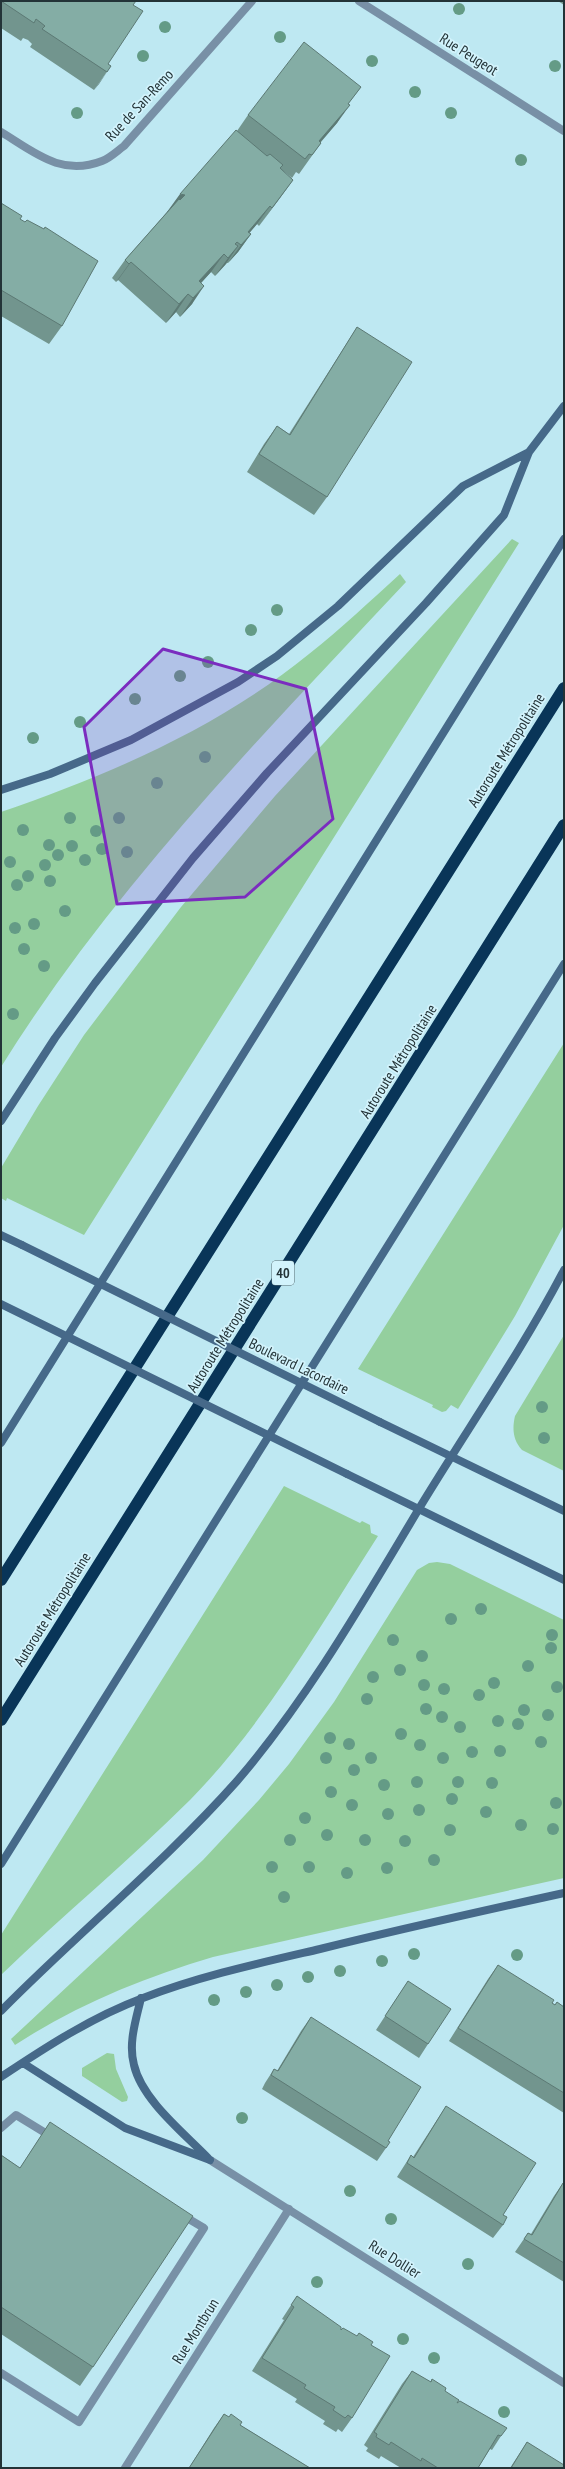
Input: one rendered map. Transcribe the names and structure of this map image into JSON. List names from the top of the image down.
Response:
{
  "streets": {
    "highway": ["Autoroute Métropolitaine", "40"],
    "main road": ["Boulevard Lacordaire"],
    "street": [
      "Rue Peugeot",
      "Rue de San-Remo",
      "Rue Dollier",
      "Rue Montbrun"
    ]
  },
  "crossings": [
    ["Rue Dollier", "Rue Montbrun"]
  ]
}
